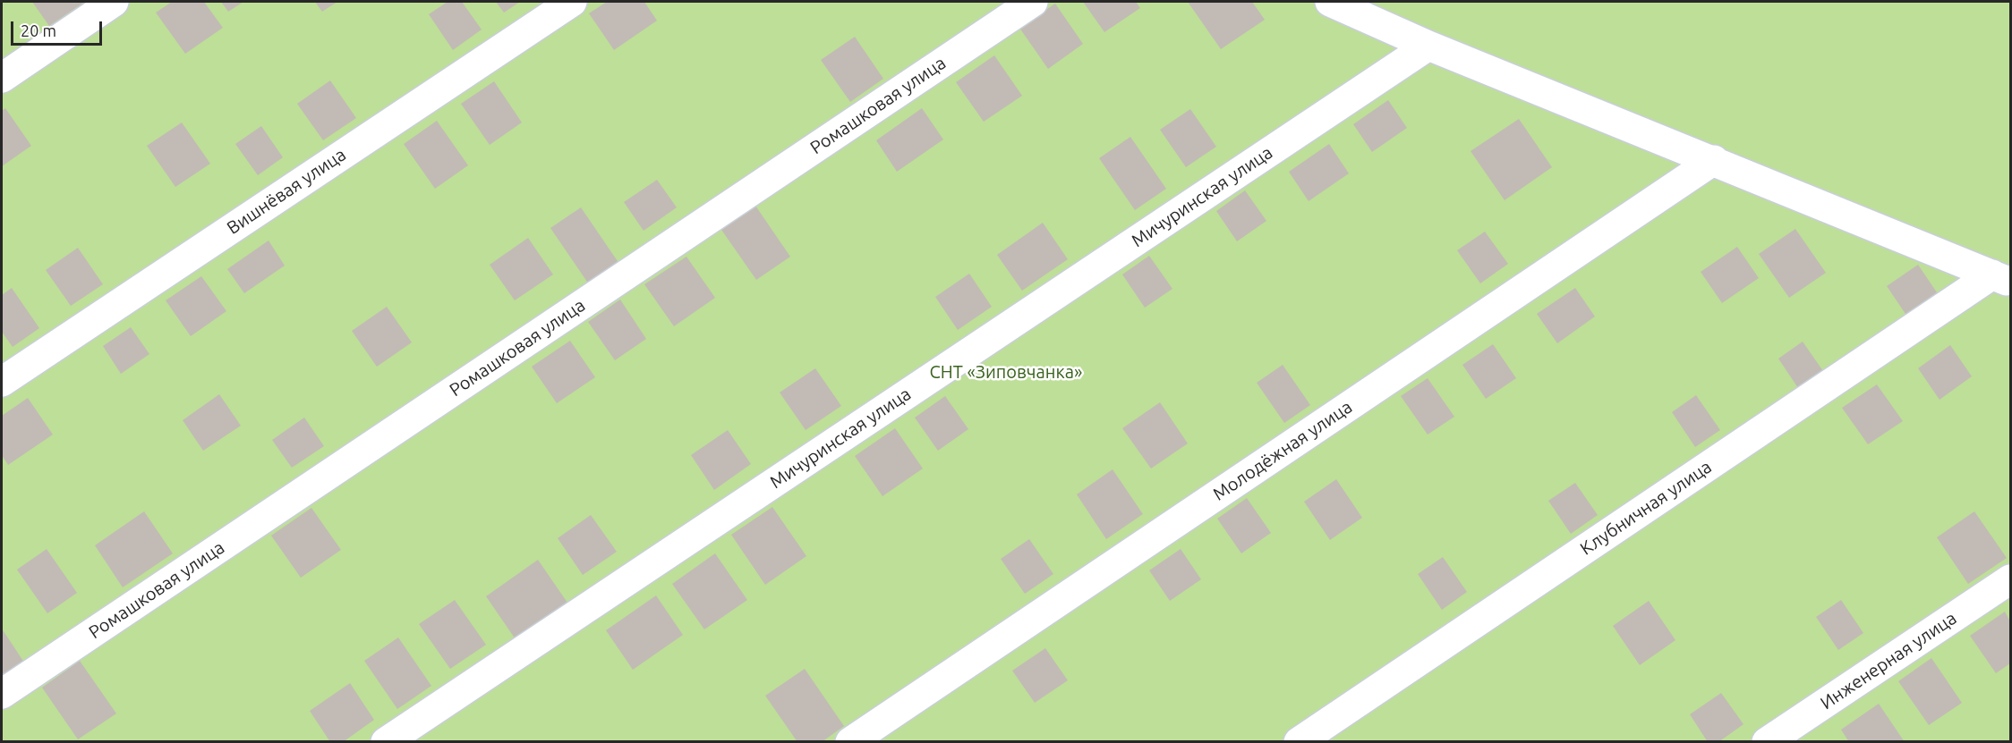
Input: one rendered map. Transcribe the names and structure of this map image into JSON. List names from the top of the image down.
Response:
{
  "streets": {
    "street": [
      "Ромашковая улица",
      "Вишнёвая улица",
      "Мичуринская улица",
      "Молодёжная улица",
      "Клубничная улица",
      "Инженерная улица"
    ]
  },
  "parks": ["СНТ «Зиповчанка»"],
  "scale_bar": "20 m"
}
